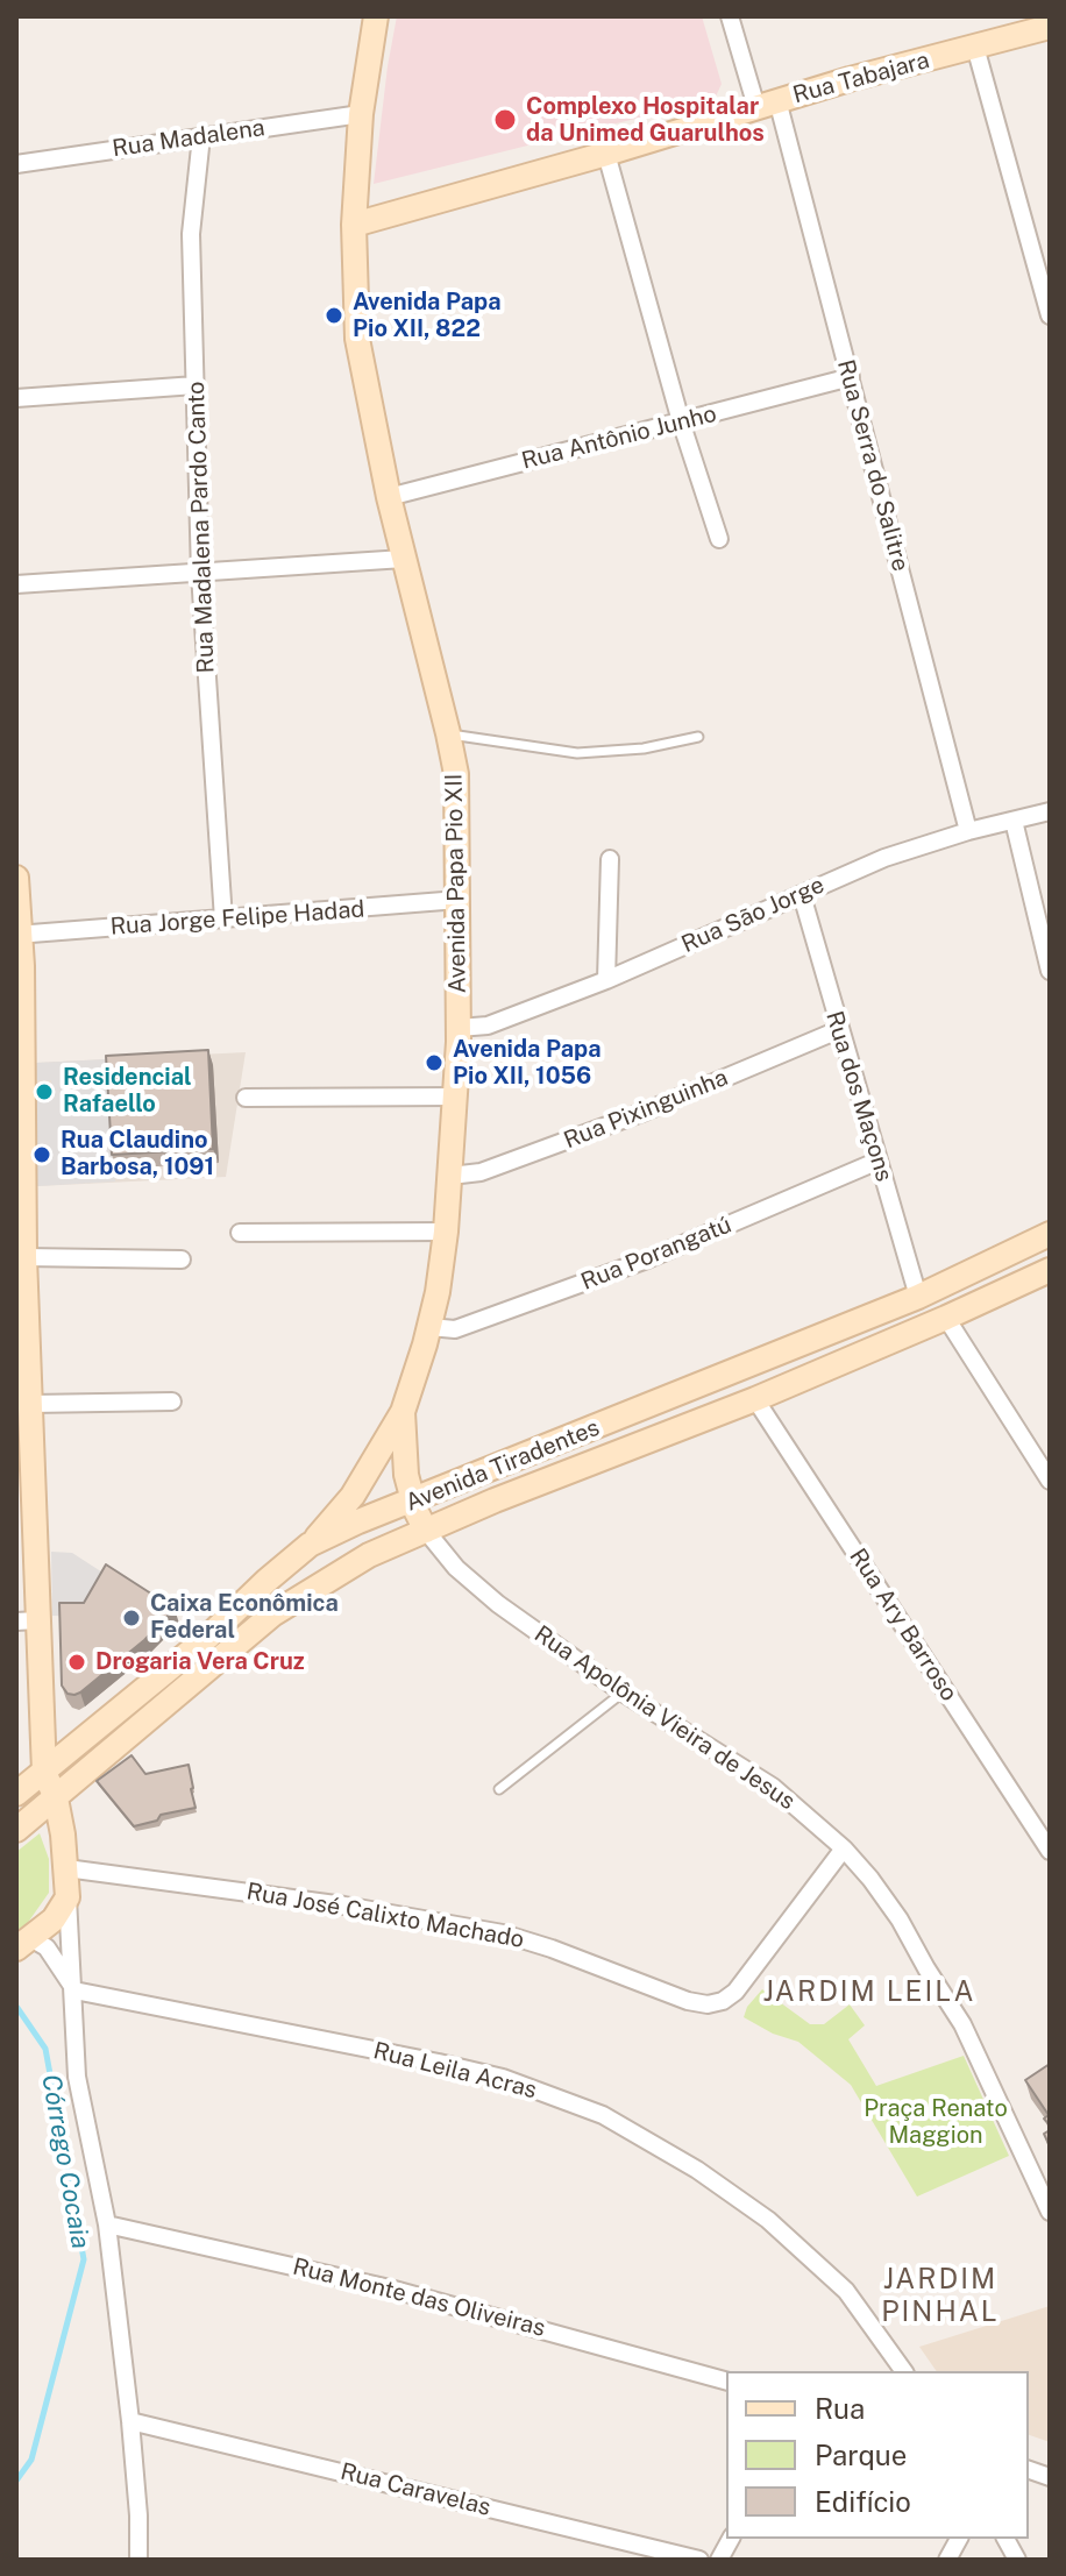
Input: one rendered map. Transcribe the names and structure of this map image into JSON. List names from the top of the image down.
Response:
{
  "streets": {
    "street": [
      "Rua Tabajara",
      "Rua Madalena",
      "Rua Antônio Junho",
      "Rua Serra do Salitre",
      "Rua Madalena Pardo Canto",
      "Avenida Papa Pio XII",
      "Rua São Jorge",
      "Rua Jorge Felipe Hadad",
      "Rua dos Maçons",
      "Rua Pixinguinha",
      "Rua Porangatú",
      "Avenida Tiradentes",
      "Rua Ary Barroso",
      "Rua Apolônia Vieira de Jesus",
      "Rua José Calixto Machado",
      "Rua Leila Acras",
      "Rua Monte das Oliveiras",
      "Rua Caravelas"
    ]
  },
  "crossings": [
    ["Rua Tabajara", "Rua Serra do Salitre"],
    ["Rua Tabajara", "Avenida Papa Pio XII"],
    ["Rua Madalena", "Rua Madalena Pardo Canto"],
    ["Rua Madalena", "Avenida Papa Pio XII"],
    ["Rua Antônio Junho", "Rua Serra do Salitre"],
    ["Rua Antônio Junho", "Avenida Papa Pio XII"],
    ["Rua Serra do Salitre", "Rua São Jorge"],
    ["Rua Madalena Pardo Canto", "Rua Jorge Felipe Hadad"],
    ["Avenida Papa Pio XII", "Rua São Jorge"],
    ["Avenida Papa Pio XII", "Rua Jorge Felipe Hadad"],
    ["Avenida Papa Pio XII", "Rua Pixinguinha"],
    ["Avenida Papa Pio XII", "Rua Porangatú"],
    ["Avenida Papa Pio XII", "Avenida Tiradentes"],
    ["Avenida Papa Pio XII", "Rua Apolônia Vieira de Jesus"],
    ["Rua São Jorge", "Rua dos Maçons"],
    ["Rua dos Maçons", "Rua Pixinguinha"],
    ["Rua dos Maçons", "Rua Porangatú"],
    ["Rua dos Maçons", "Avenida Tiradentes"],
    ["Avenida Tiradentes", "Rua Ary Barroso"],
    ["Avenida Tiradentes", "Rua Apolônia Vieira de Jesus"],
    ["Rua Apolônia Vieira de Jesus", "Rua José Calixto Machado"]
  ],
  "districts": ["JARDIM LEILA", "JARDIM PINHAL"],
  "water": ["Córrego Cocaia"],
  "parks": ["Praça Renato Maggion"],
  "places": [
    "Complexo Hospitalar da Unimed Guarulhos",
    "Avenida Papa Pio XII, 822",
    "Avenida Papa Pio XII, 1056",
    "Residencial Rafaello",
    "Rua Claudino Barbosa, 1091",
    "Caixa Econômica Federal",
    "Drogaria Vera Cruz"
  ],
  "legend": ["Rua", "Parque", "Edifício"]
}
